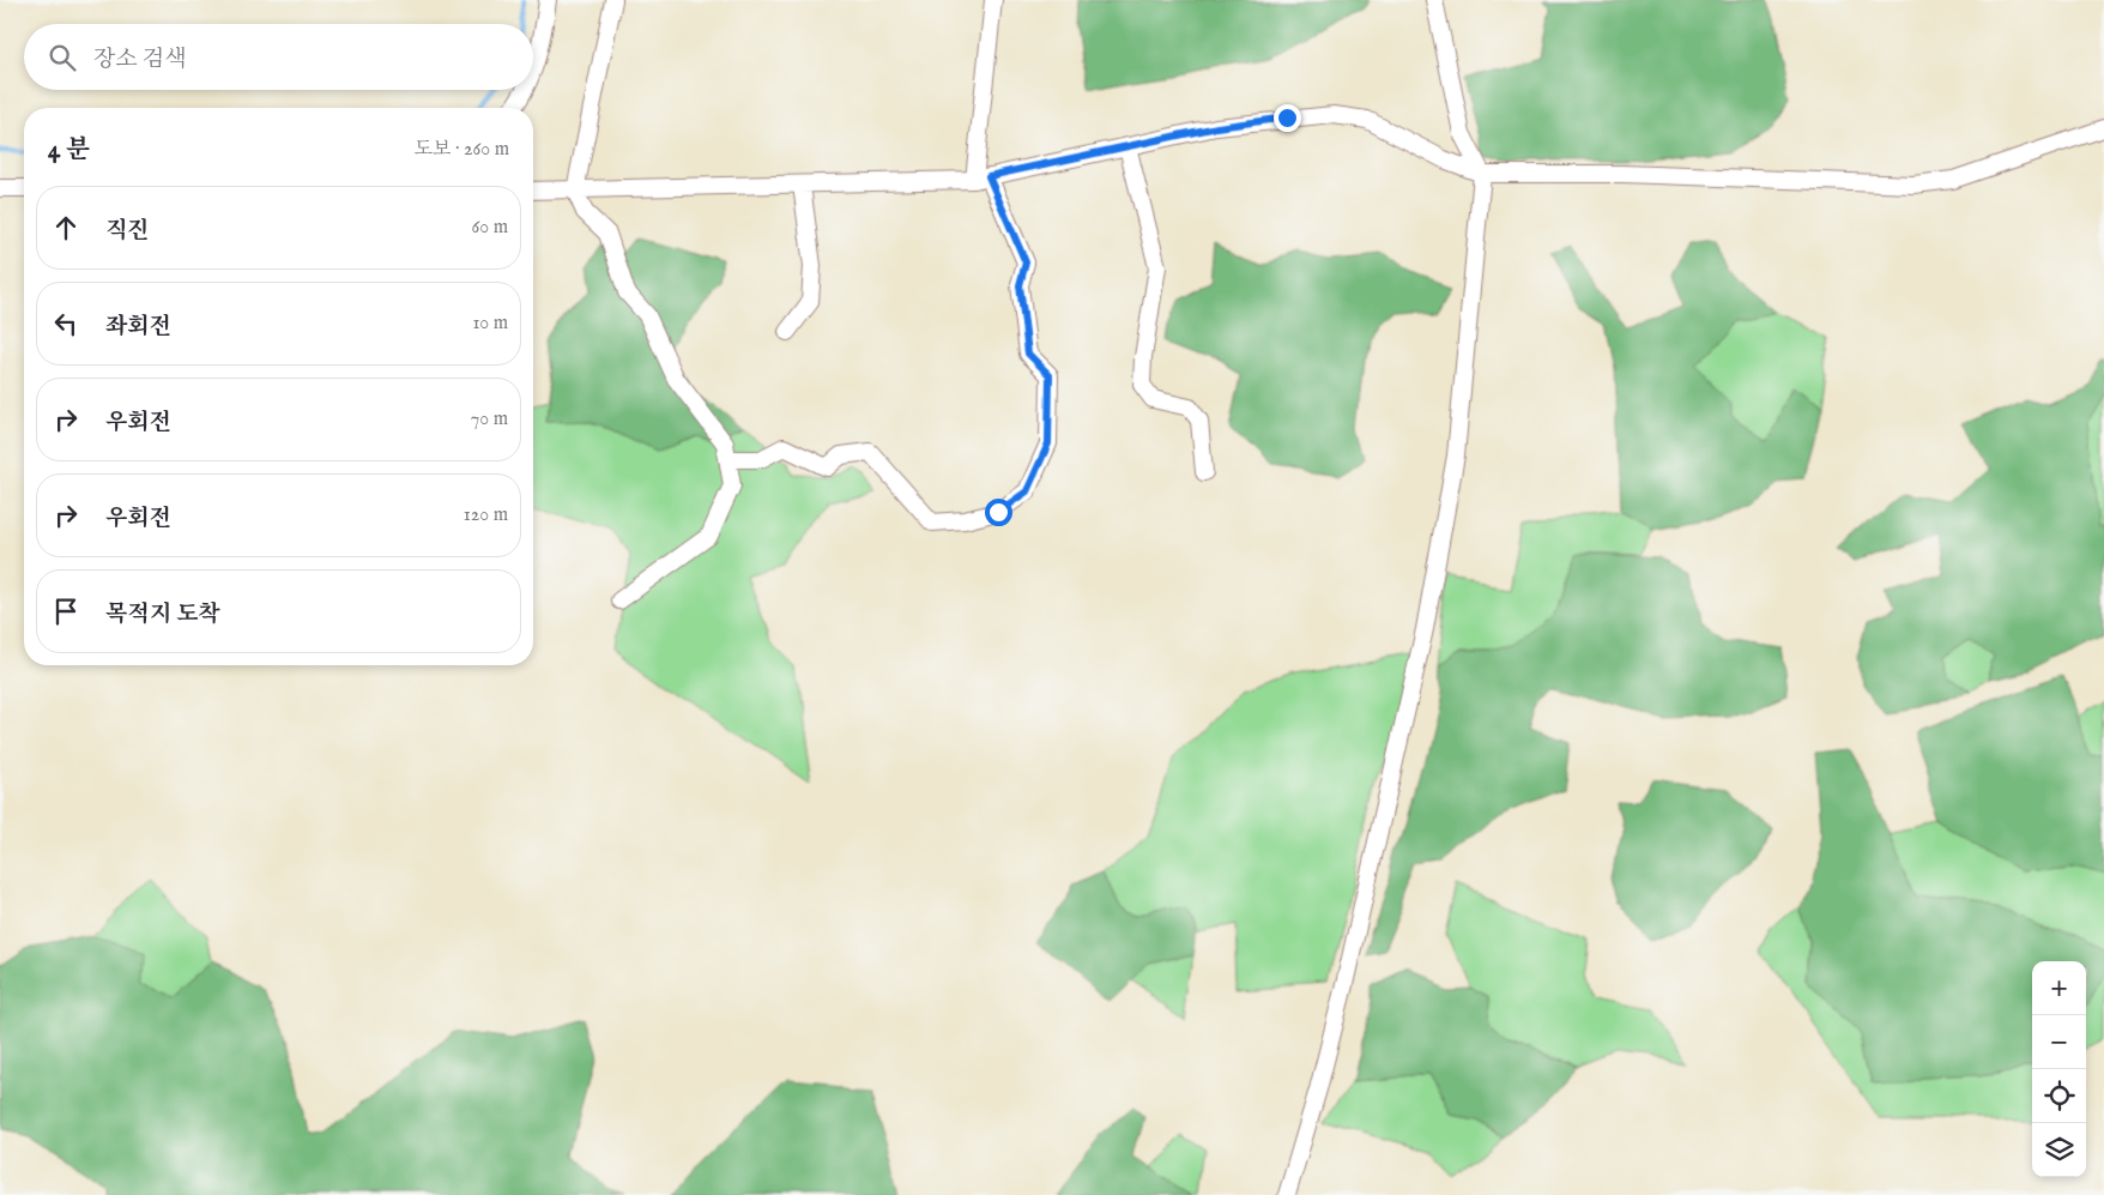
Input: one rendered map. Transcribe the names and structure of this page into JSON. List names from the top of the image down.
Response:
{
  "page": {
    "search": "장소 검색",
    "heading": ["4 분", "도보 · 260 m"],
    "list": [
      ["직진", "60 m"],
      ["좌회전", "10 m"],
      ["우회전", "70 m"],
      ["우회전", "120 m"],
      "목적지 도착"
    ],
    "map_buttons": ["+", "−"]
  }
}
